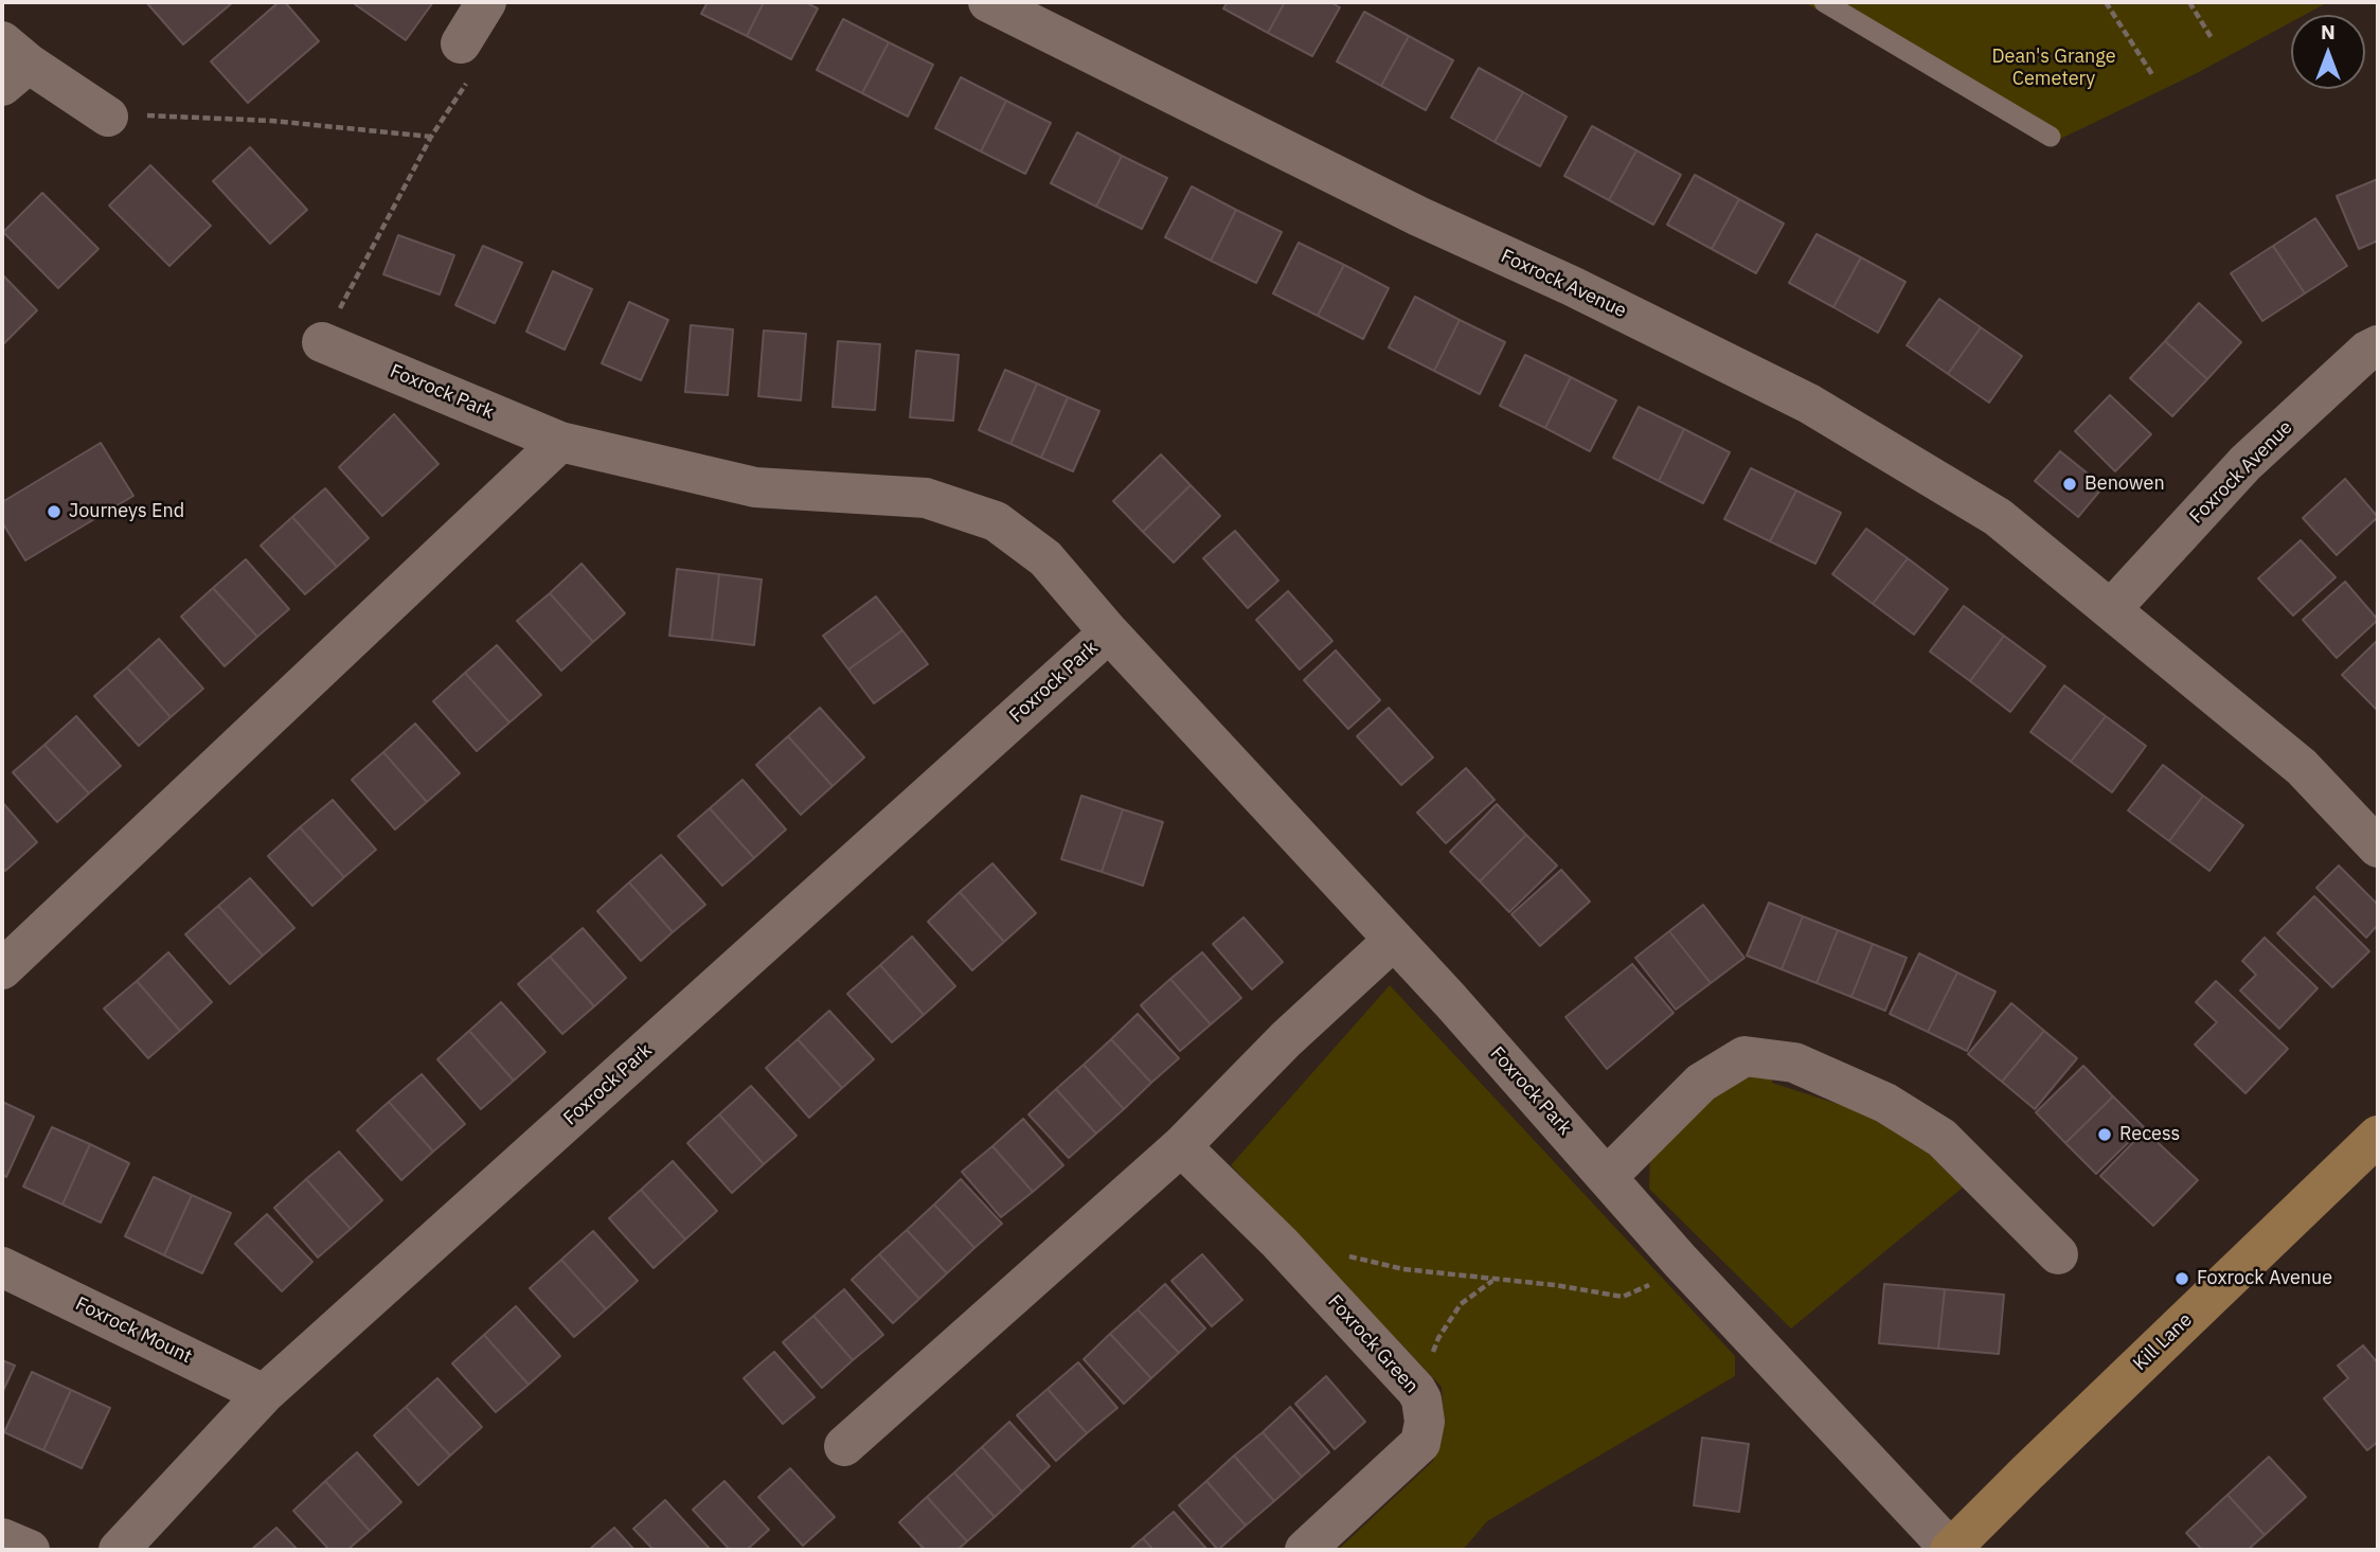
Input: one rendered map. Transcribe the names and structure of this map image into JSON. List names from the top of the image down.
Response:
{
  "streets": {
    "main road": ["Kill Lane"],
    "street": [
      "Foxrock Avenue",
      "Foxrock Park",
      "Foxrock Mount",
      "Foxrock Green"
    ]
  },
  "crossings": [
    ["Foxrock Park", "Foxrock Mount"],
    ["Foxrock Park", "Kill Lane"]
  ],
  "parks": ["Dean's Grange Cemetery"],
  "places": [
    "Benowen",
    "Journeys End",
    "Recess",
    "Foxrock Avenue"
  ],
  "north": "top"
}
